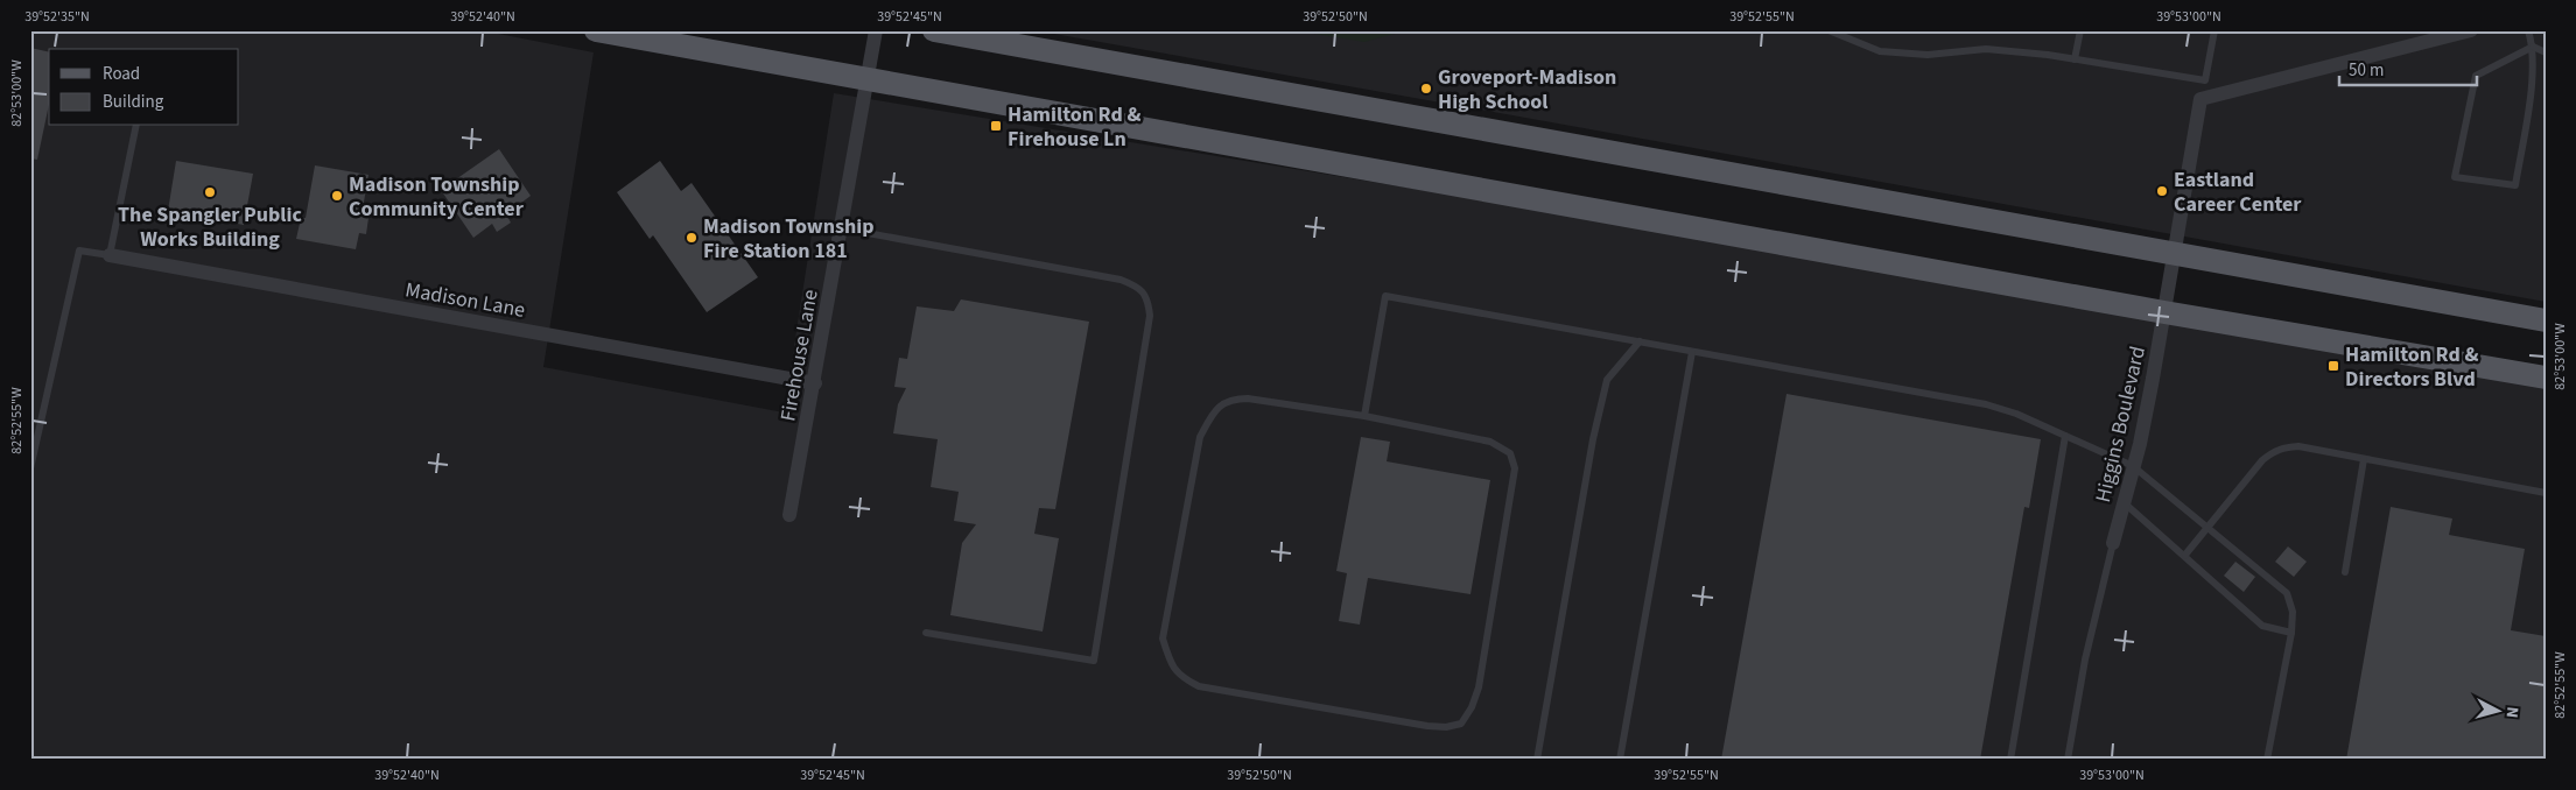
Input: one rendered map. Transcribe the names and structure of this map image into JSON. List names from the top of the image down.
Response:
{
  "streets": {
    "street": ["Madison Lane", "Firehouse Lane", "Higgins Boulevard"]
  },
  "crossings": [
    ["Madison Lane", "Firehouse Lane"]
  ],
  "places": {
    "other": [
      "Groveport-Madison High School",
      "Eastland Career Center",
      "The Spangler Public Works Building",
      "Madison Township Community Center",
      "Madison Township Fire Station 181"
    ],
    "transit": ["Hamilton Rd & Firehouse Ln", "Hamilton Rd & Directors Blvd"]
  },
  "legend": ["Road", "Building"],
  "scale_bar": "50 m",
  "north": "right",
  "coordinates": [
    "39°52'35\"N",
    "39°52'40\"N",
    "39°52'45\"N",
    "39°52'50\"N",
    "39°52'55\"N",
    "39°53'00\"N",
    "82°53'00\"W",
    "82°52'55\"W"
  ]
}
